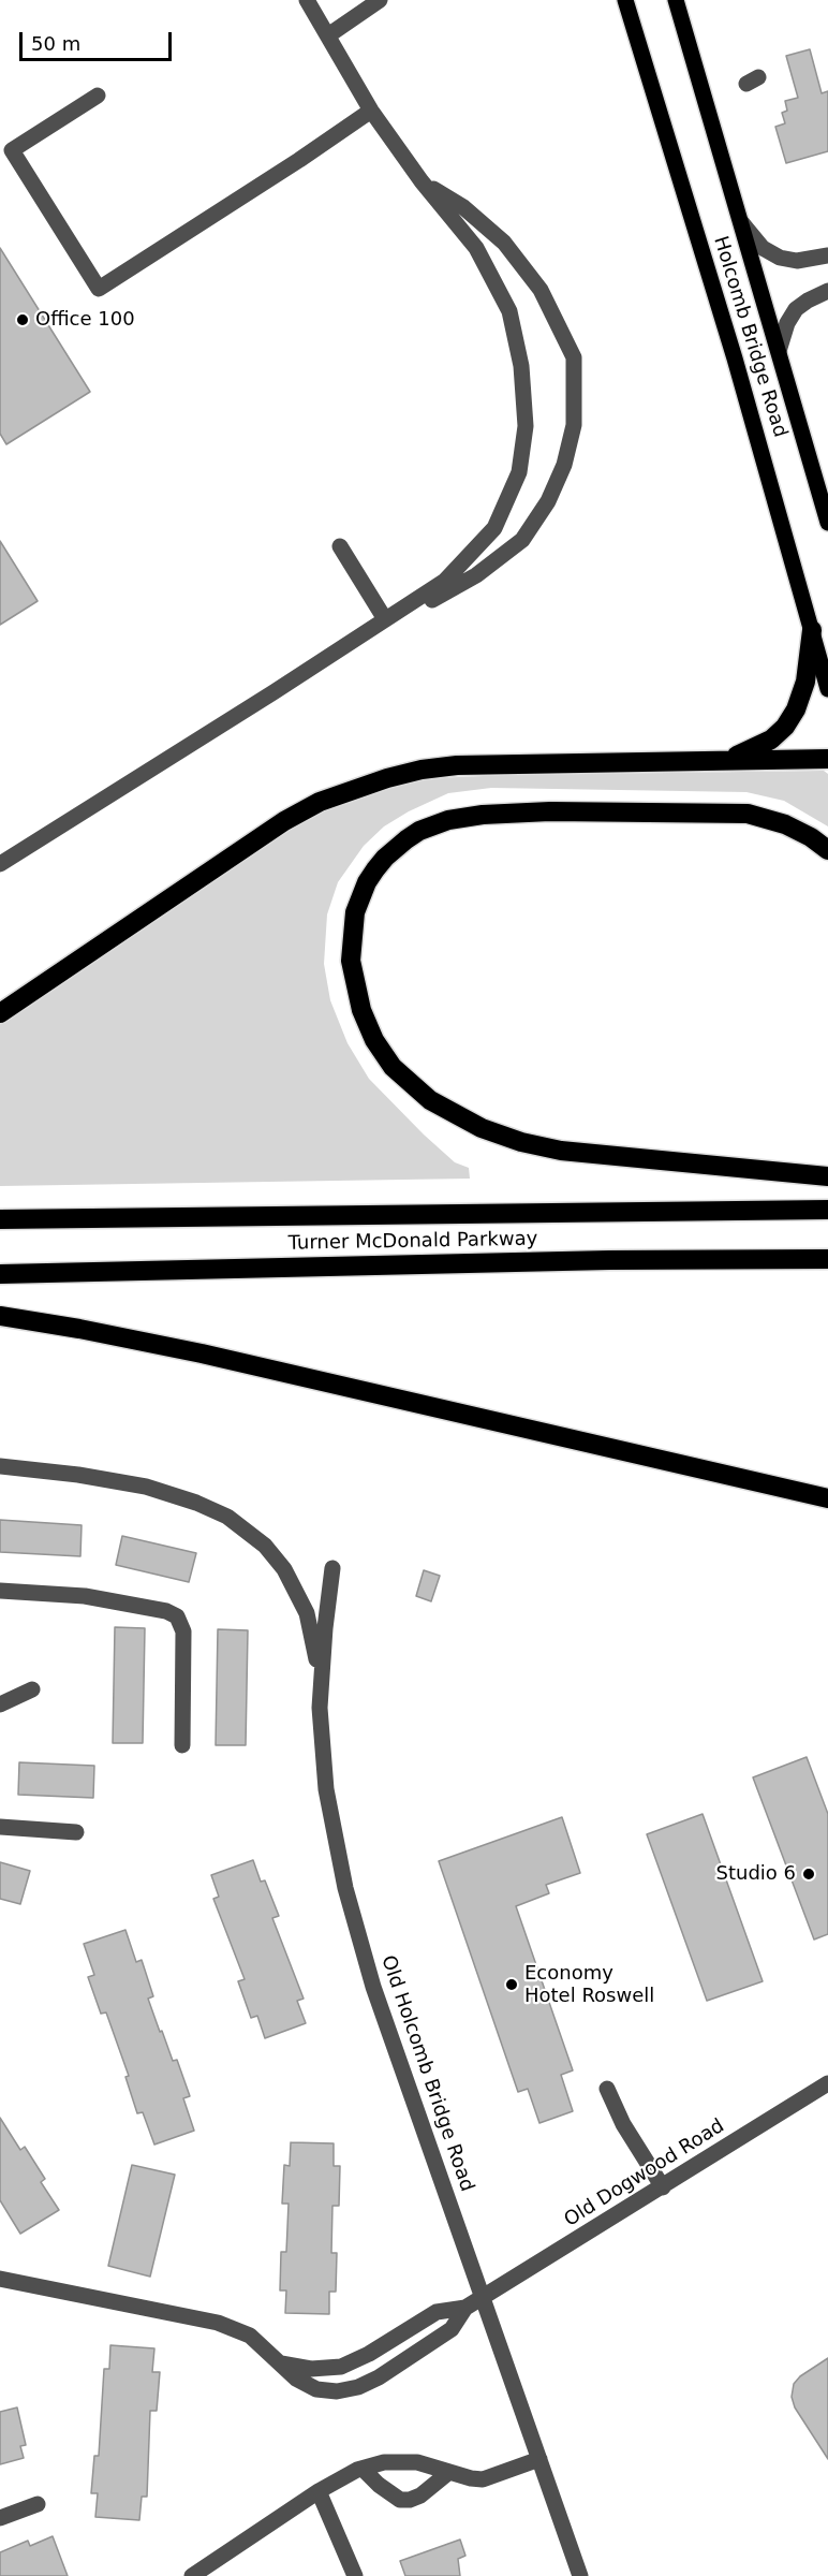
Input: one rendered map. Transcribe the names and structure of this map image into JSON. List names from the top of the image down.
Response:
{
  "streets": {
    "highway": ["Turner McDonald Parkway"],
    "main road": ["Holcomb Bridge Road"],
    "street": ["Old Holcomb Bridge Road", "Old Dogwood Road"]
  },
  "crossings": [
    ["Old Holcomb Bridge Road", "Old Dogwood Road"]
  ],
  "places": ["Office 100", "Studio 6", "Economy Hotel Roswell"],
  "scale_bar": "50 m"
}
